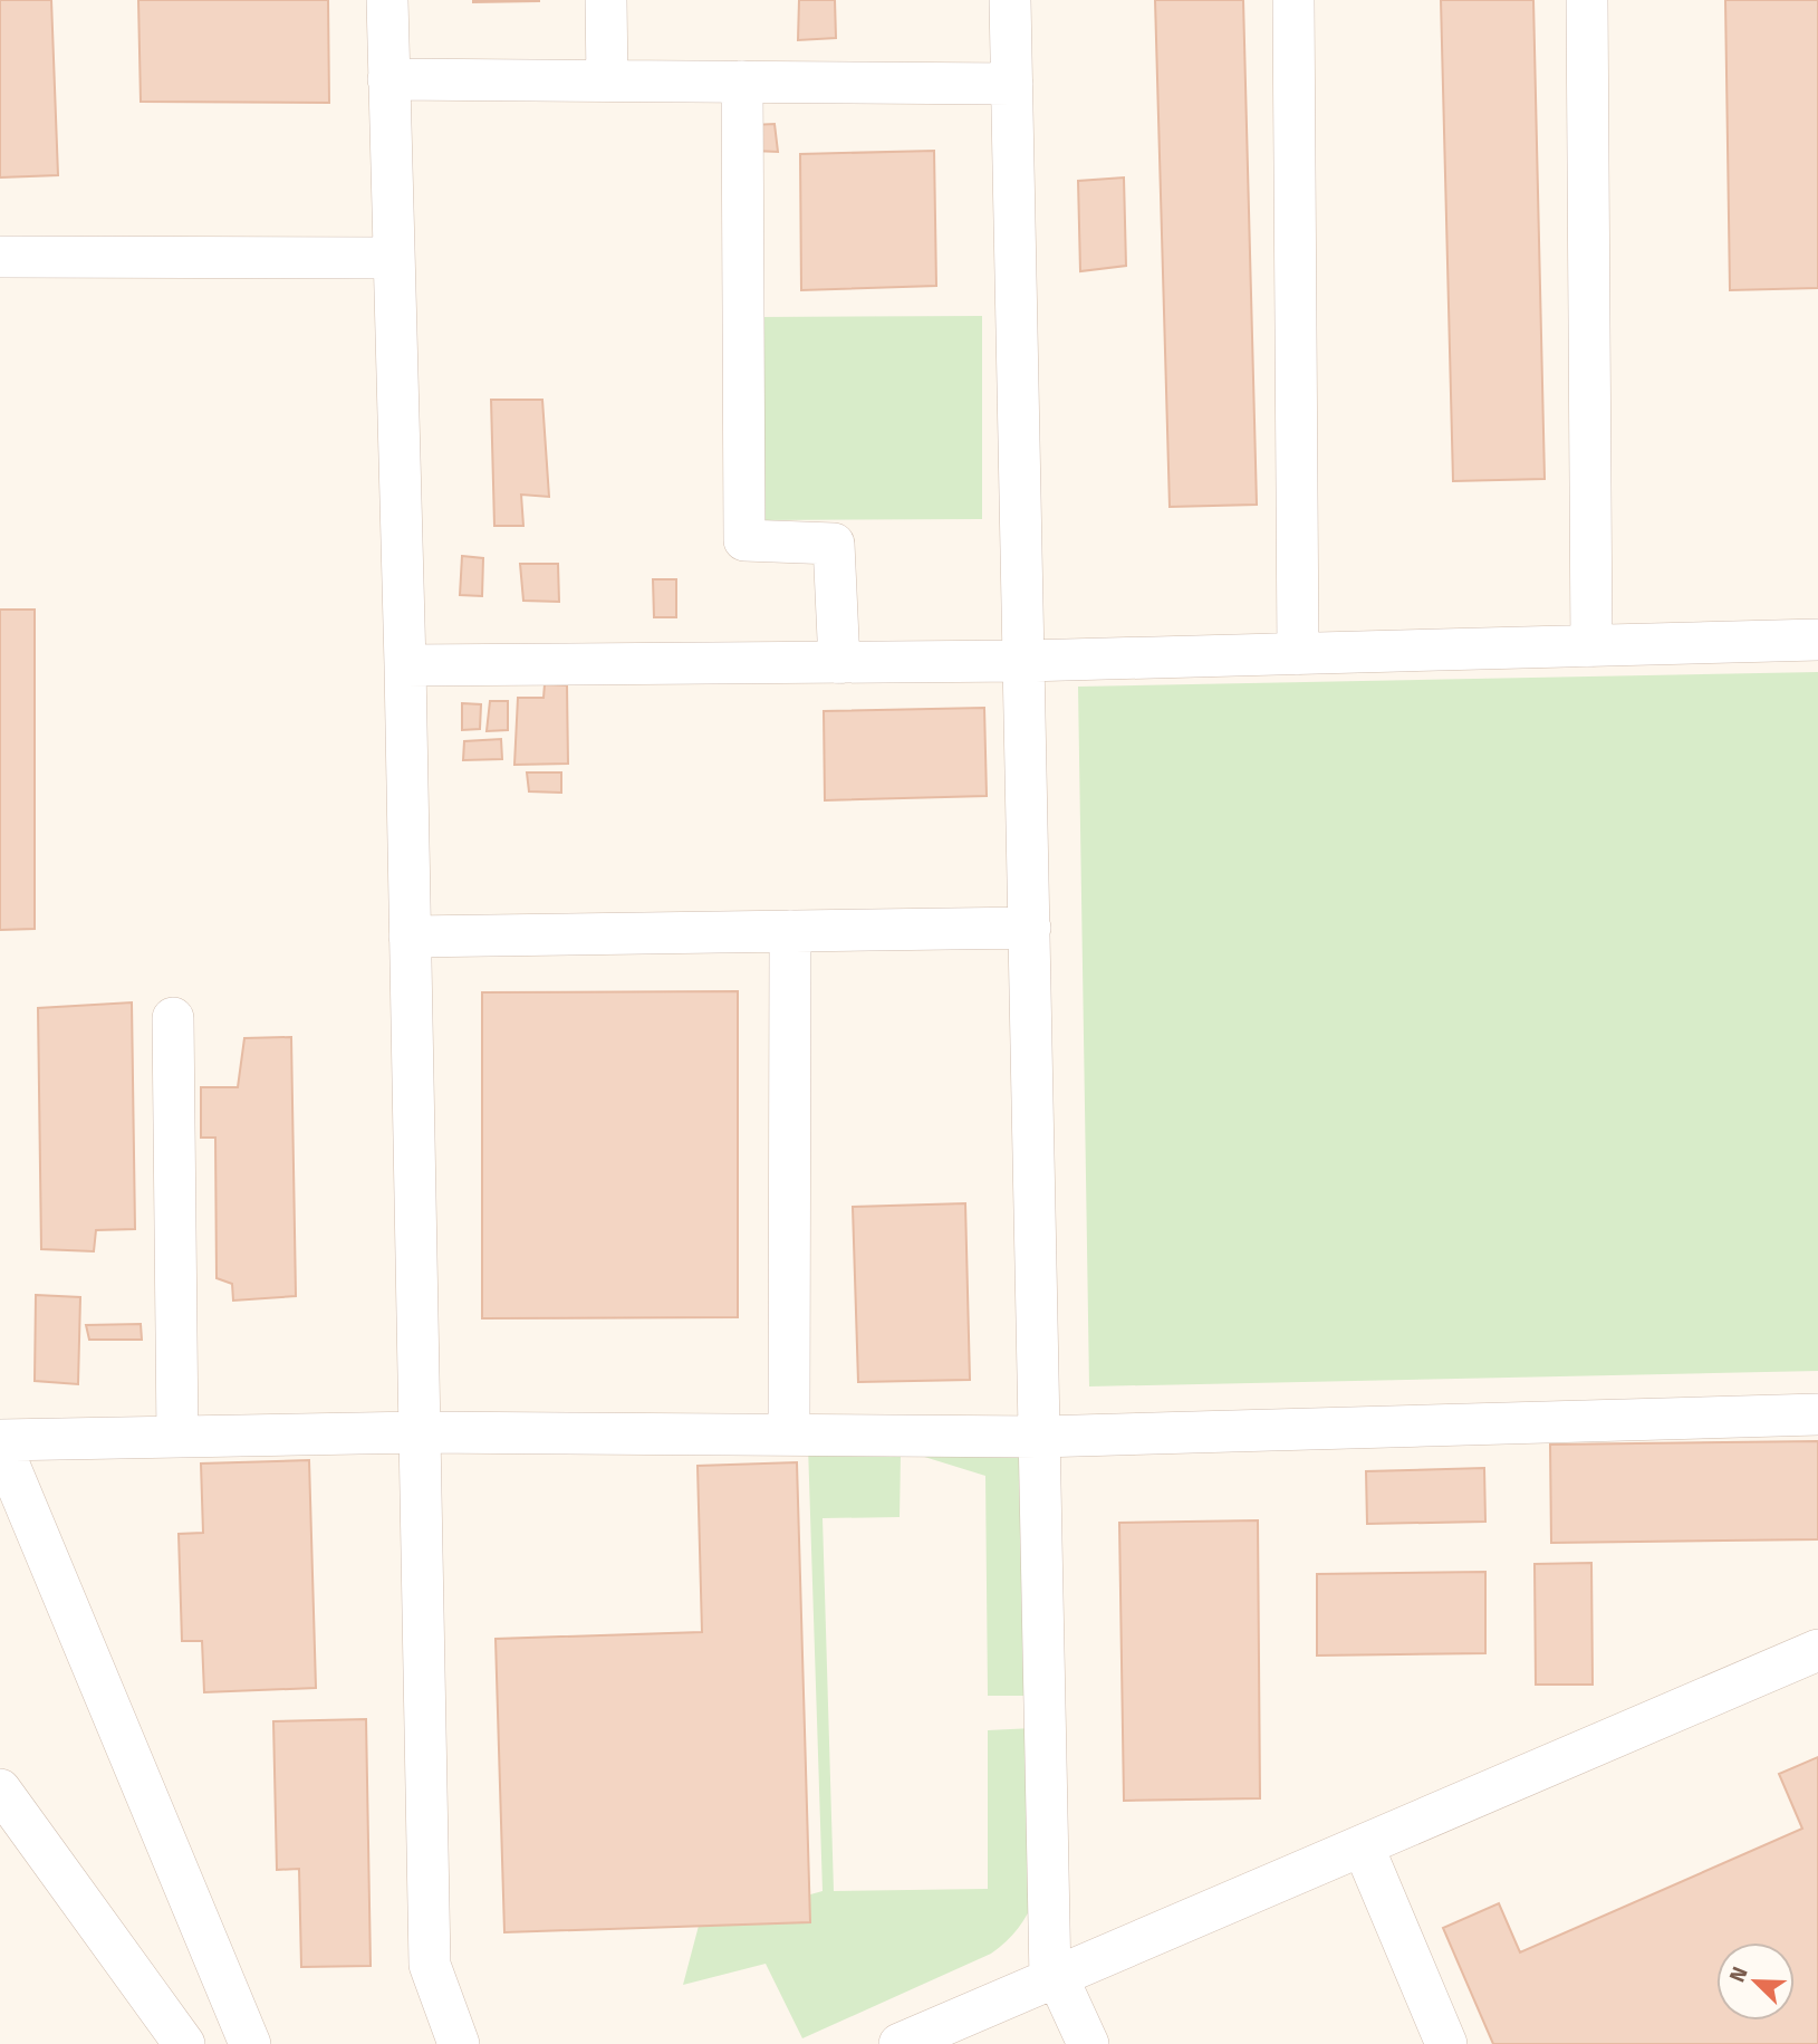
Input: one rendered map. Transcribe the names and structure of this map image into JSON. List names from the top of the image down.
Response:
{
  "north": "top left"
}
